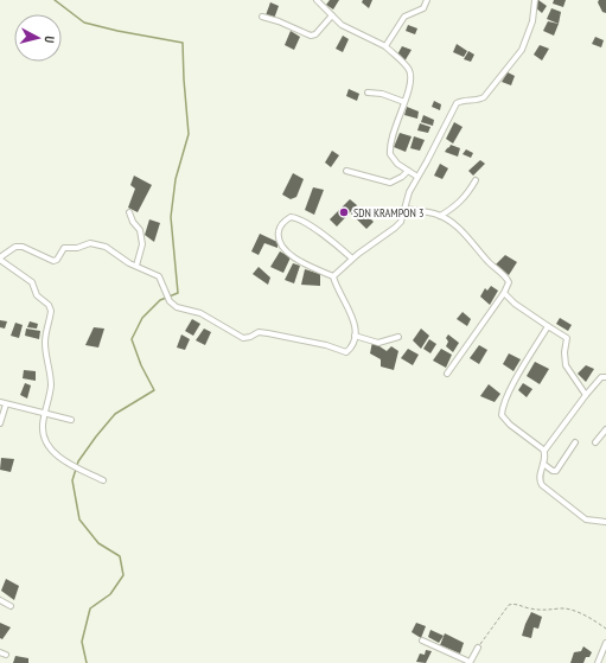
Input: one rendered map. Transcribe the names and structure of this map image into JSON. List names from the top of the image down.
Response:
{
  "places": ["SDN KRAMPON 3"],
  "north": "right"
}
